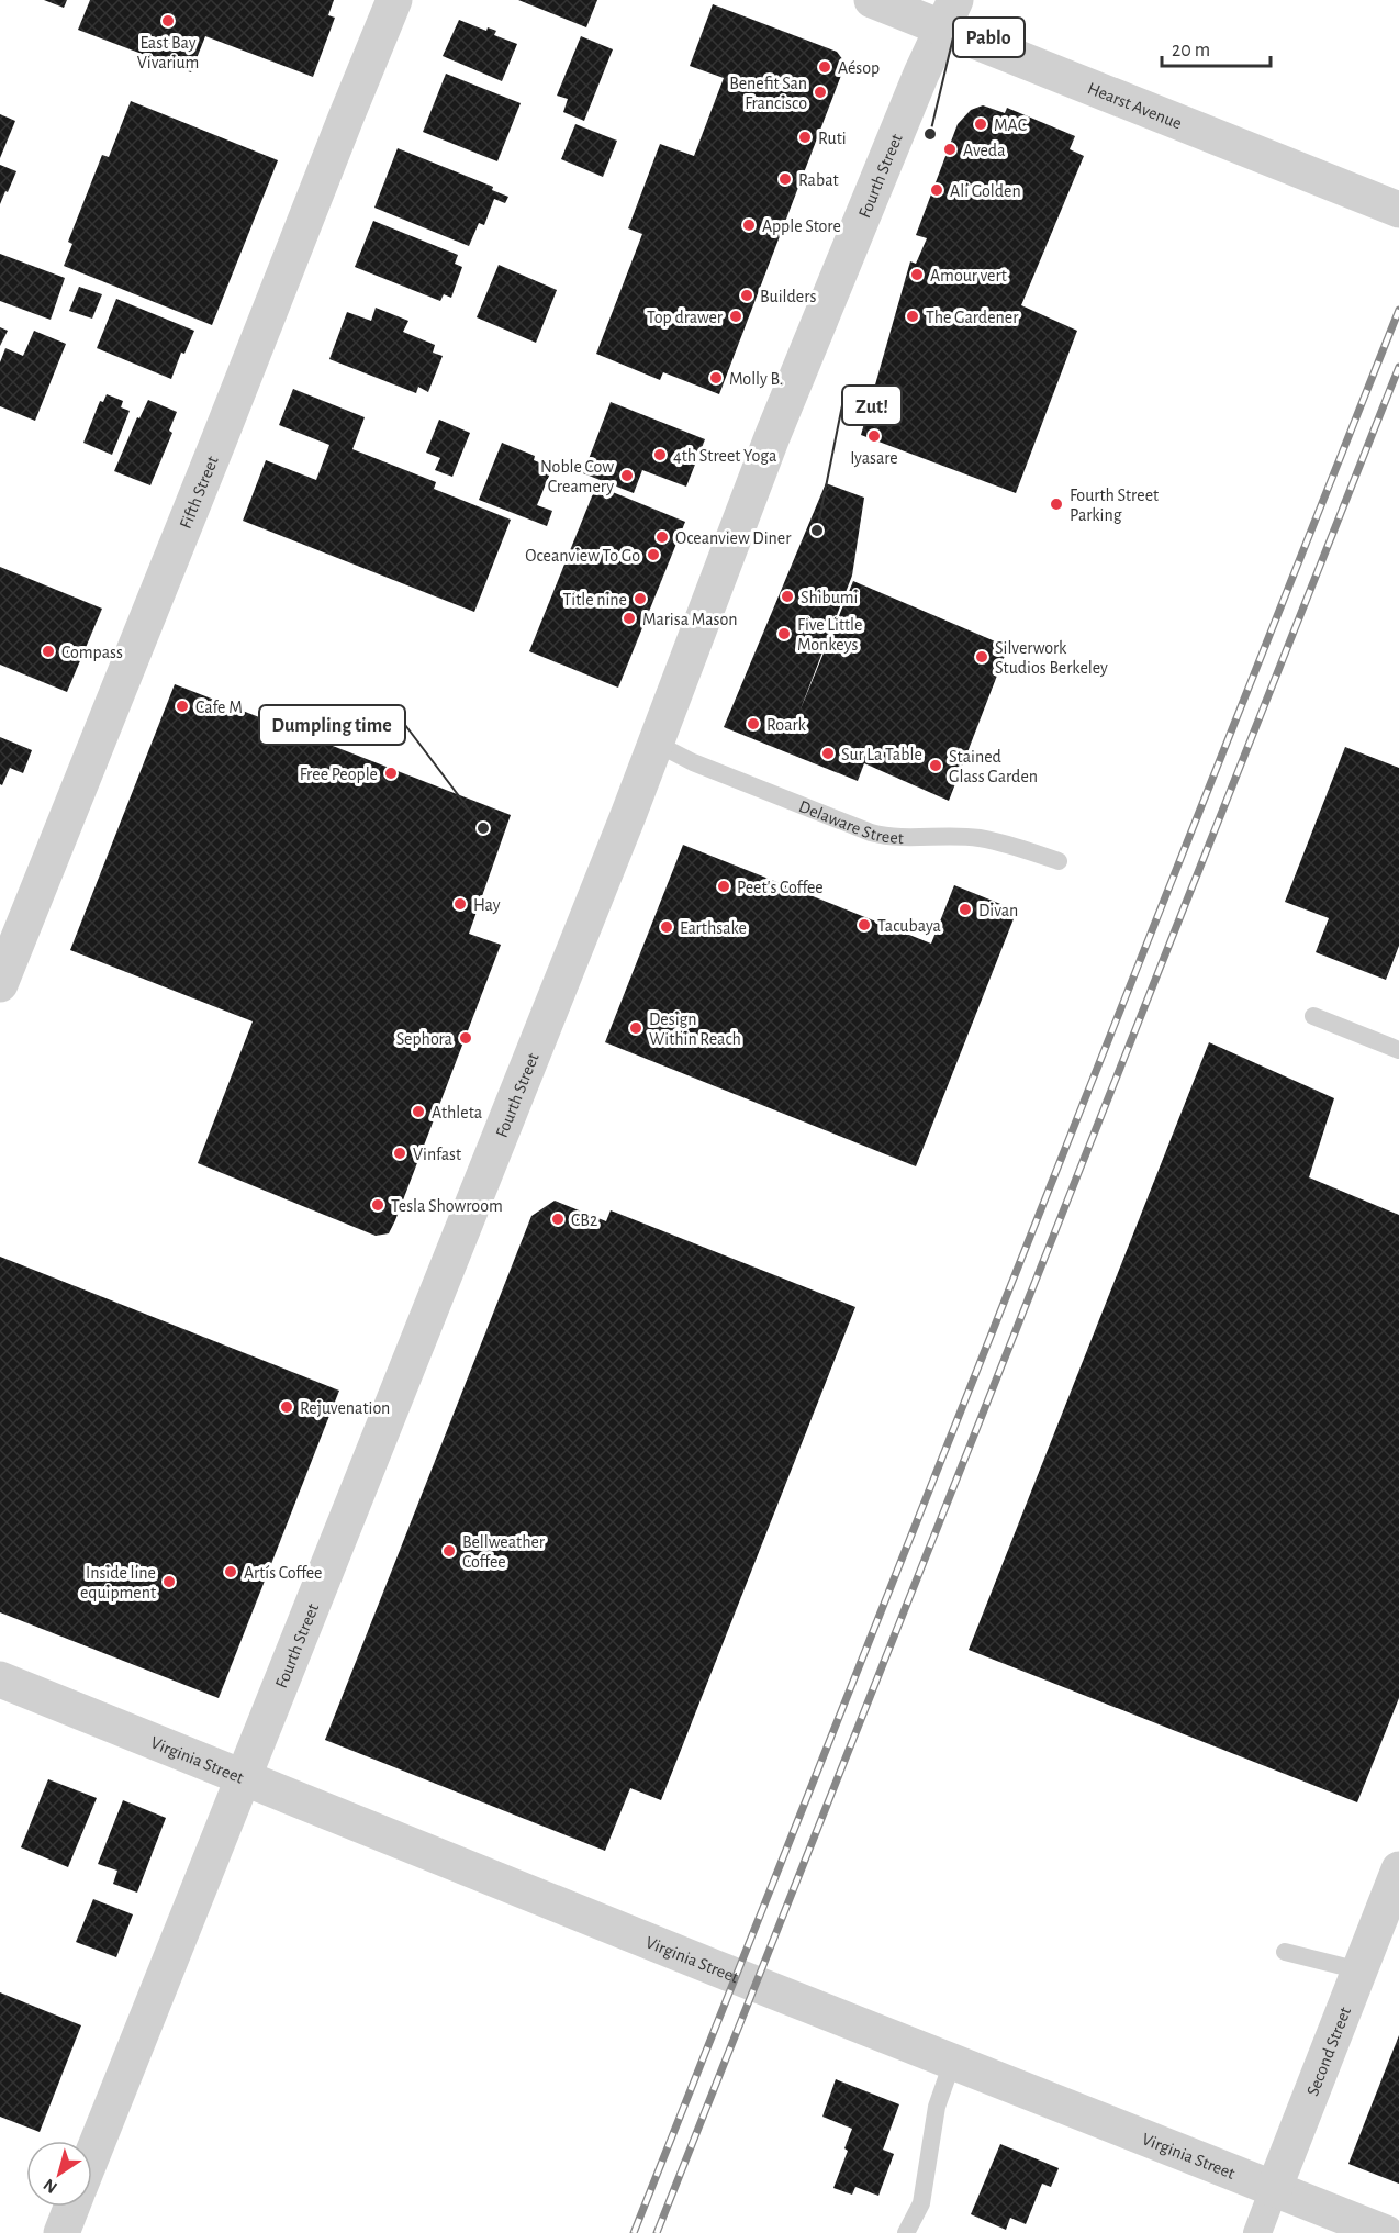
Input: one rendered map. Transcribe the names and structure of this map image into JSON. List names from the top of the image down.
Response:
{
  "streets": {
    "street": [
      "Hearst Avenue",
      "Fourth Street",
      "Fifth Street",
      "Virginia Street",
      "Second Street"
    ],
    "lane": ["Delaware Street"]
  },
  "crossings": [
    ["Hearst Avenue", "Fourth Street"],
    ["Fourth Street", "Delaware Street"],
    ["Fourth Street", "Virginia Street"],
    ["Virginia Street", "Second Street"]
  ],
  "places": [
    "East Bay Vivarium",
    "Aésop",
    "Benefit San Francisco",
    "MAC",
    "Pablo",
    "Ruti",
    "Aveda",
    "Rabat",
    "Ali Golden",
    "Apple Store",
    "Amour vert",
    "Builders",
    "Top drawer",
    "The Gardener",
    "Molly B.",
    "Iyasare",
    "4th Street Yoga",
    "Noble Cow Creamery",
    "Fourth Street Parking",
    "Zut!",
    "Oceanview Diner",
    "Oceanview To Go",
    "Shibumi",
    "Title nine",
    "Marisa Mason",
    "Five Little Monkeys",
    "Compass",
    "Silverwork Studios Berkeley",
    "Cafe M",
    "Roark",
    "Sur La Table",
    "Stained Glass Garden",
    "Free People",
    "Dumpling time",
    "Peet's Coffee",
    "Hay",
    "Divan",
    "Tacubaya",
    "Earthsake",
    "Design Within Reach",
    "Sephora",
    "Athleta",
    "Vinfast",
    "Tesla Showroom",
    "CB2",
    "Rejuvenation",
    "Bellweather Coffee",
    "Artís Coffee",
    "Inside line equipment"
  ],
  "scale_bar": "20 m",
  "north": "bottom left"
}
